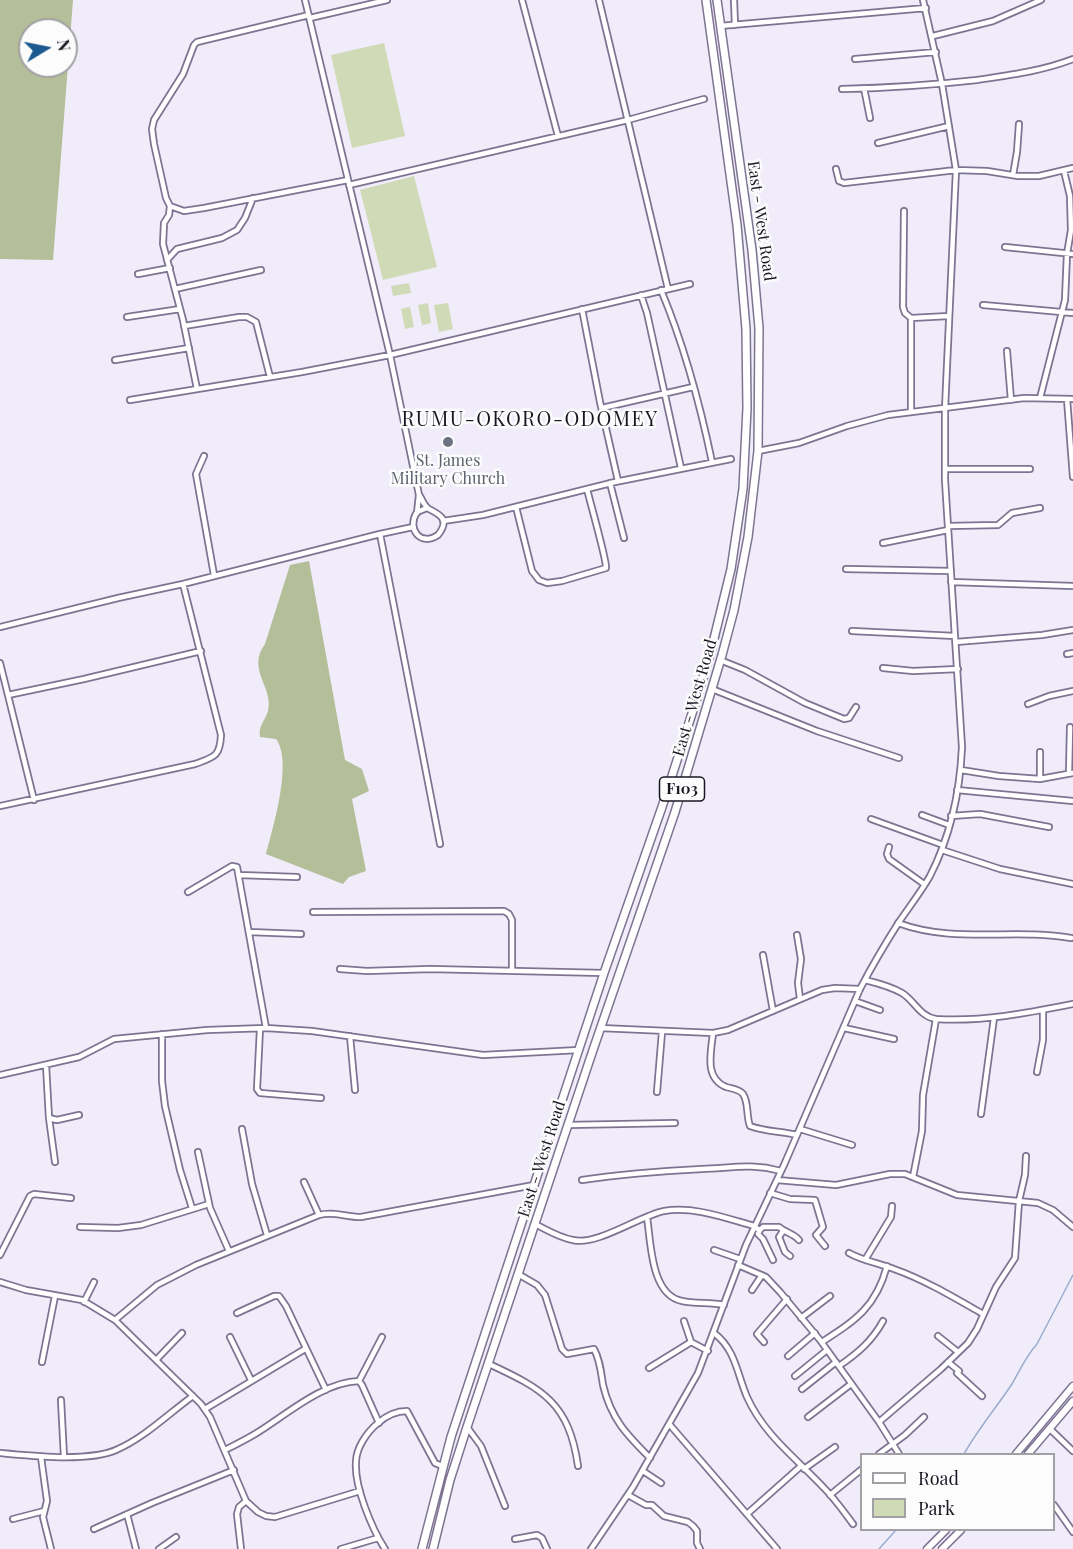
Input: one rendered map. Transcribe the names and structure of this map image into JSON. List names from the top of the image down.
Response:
{
  "streets": {
    "main road": ["East - West Road", "F103"]
  },
  "districts": ["RUMU-OKORO-ODOMEY"],
  "places": ["St. James Military Church"],
  "legend": ["Road", "Park"],
  "north": "right"
}
